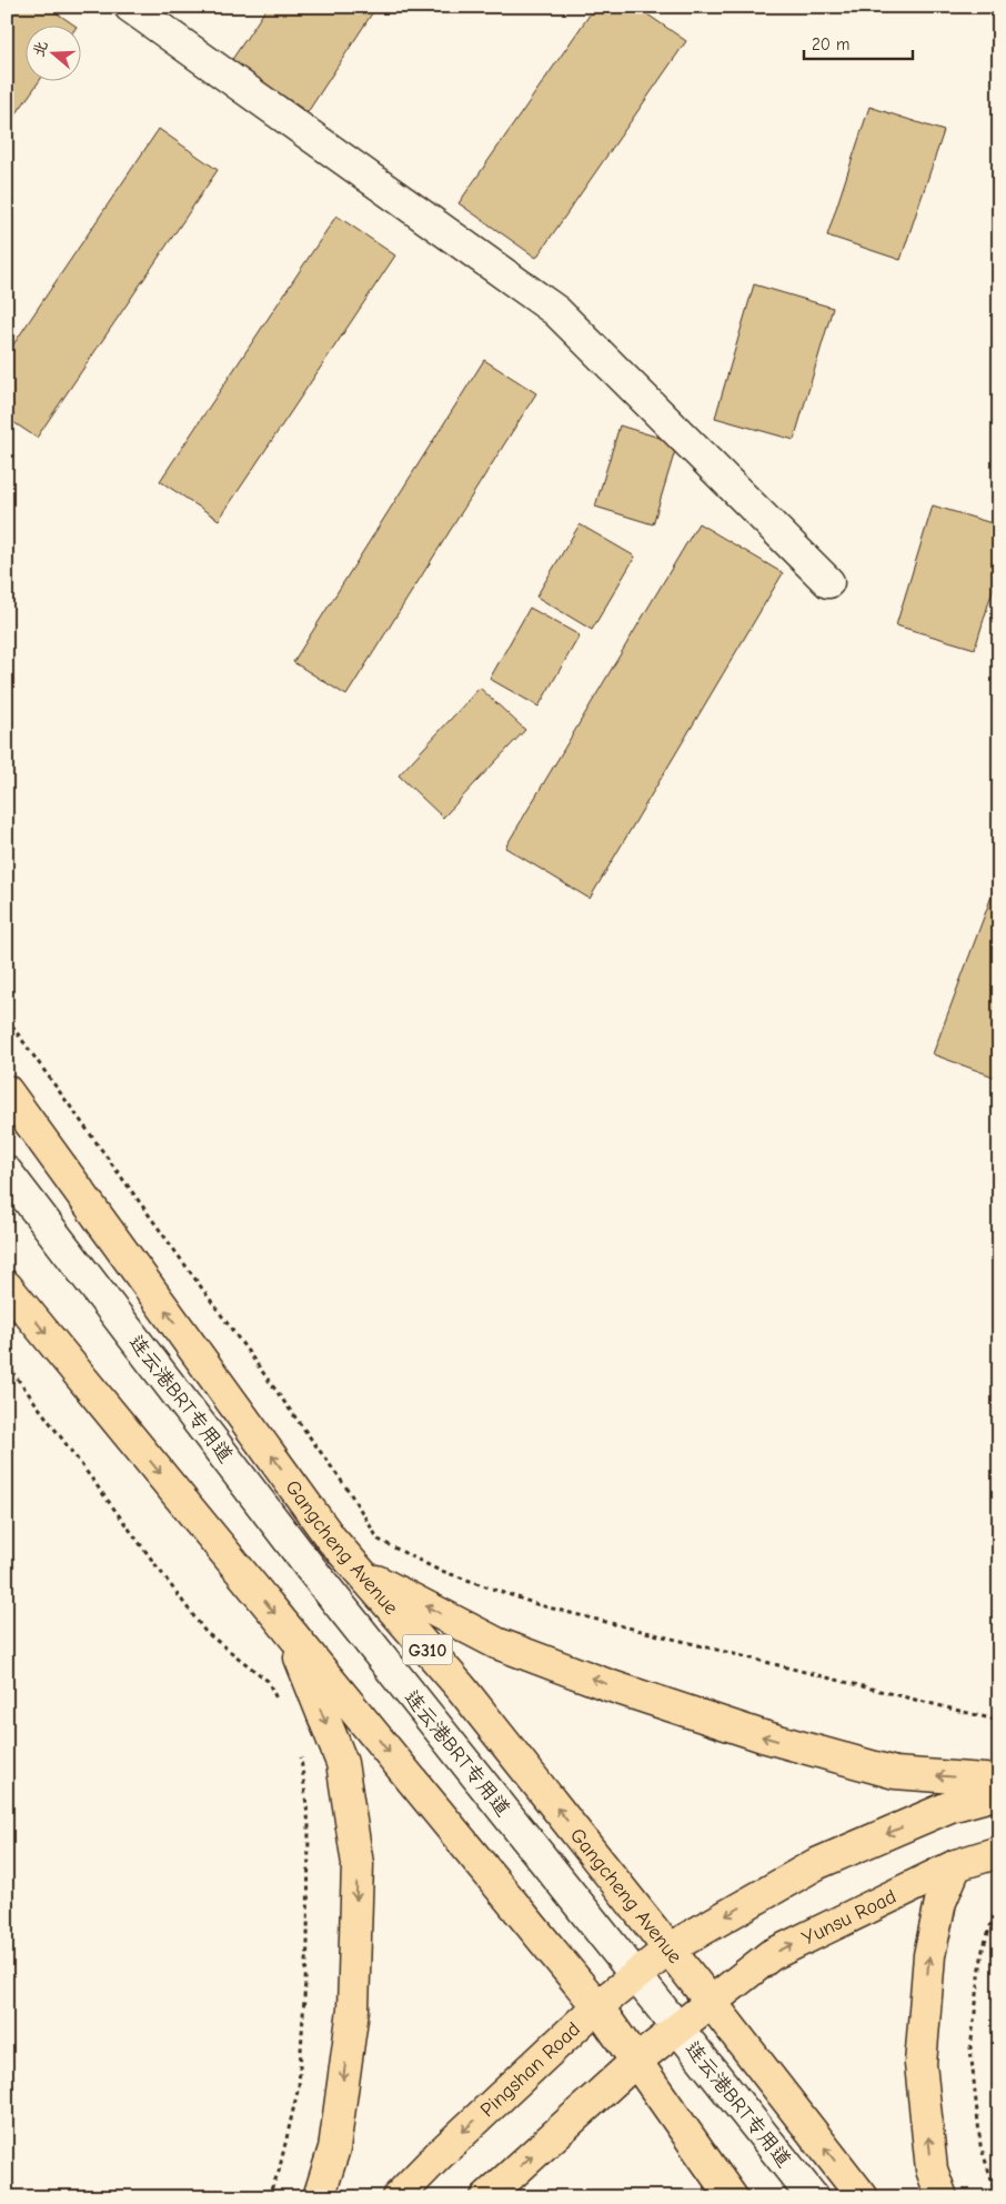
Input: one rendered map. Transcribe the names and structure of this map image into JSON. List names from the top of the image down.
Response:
{
  "streets": {
    "main road": [
      "Gangcheng Avenue",
      "G310",
      "Yunsu Road",
      "Pingshan Road"
    ],
    "street": ["连云港BRT专用道"]
  },
  "crossings": [
    ["连云港BRT专用道", "Pingshan Road"],
    ["Gangcheng Avenue", "Yunsu Road"],
    ["Gangcheng Avenue", "Pingshan Road"]
  ],
  "one_way": ["Yunsu Road"],
  "scale_bar": "20 m",
  "north": "left"
}
